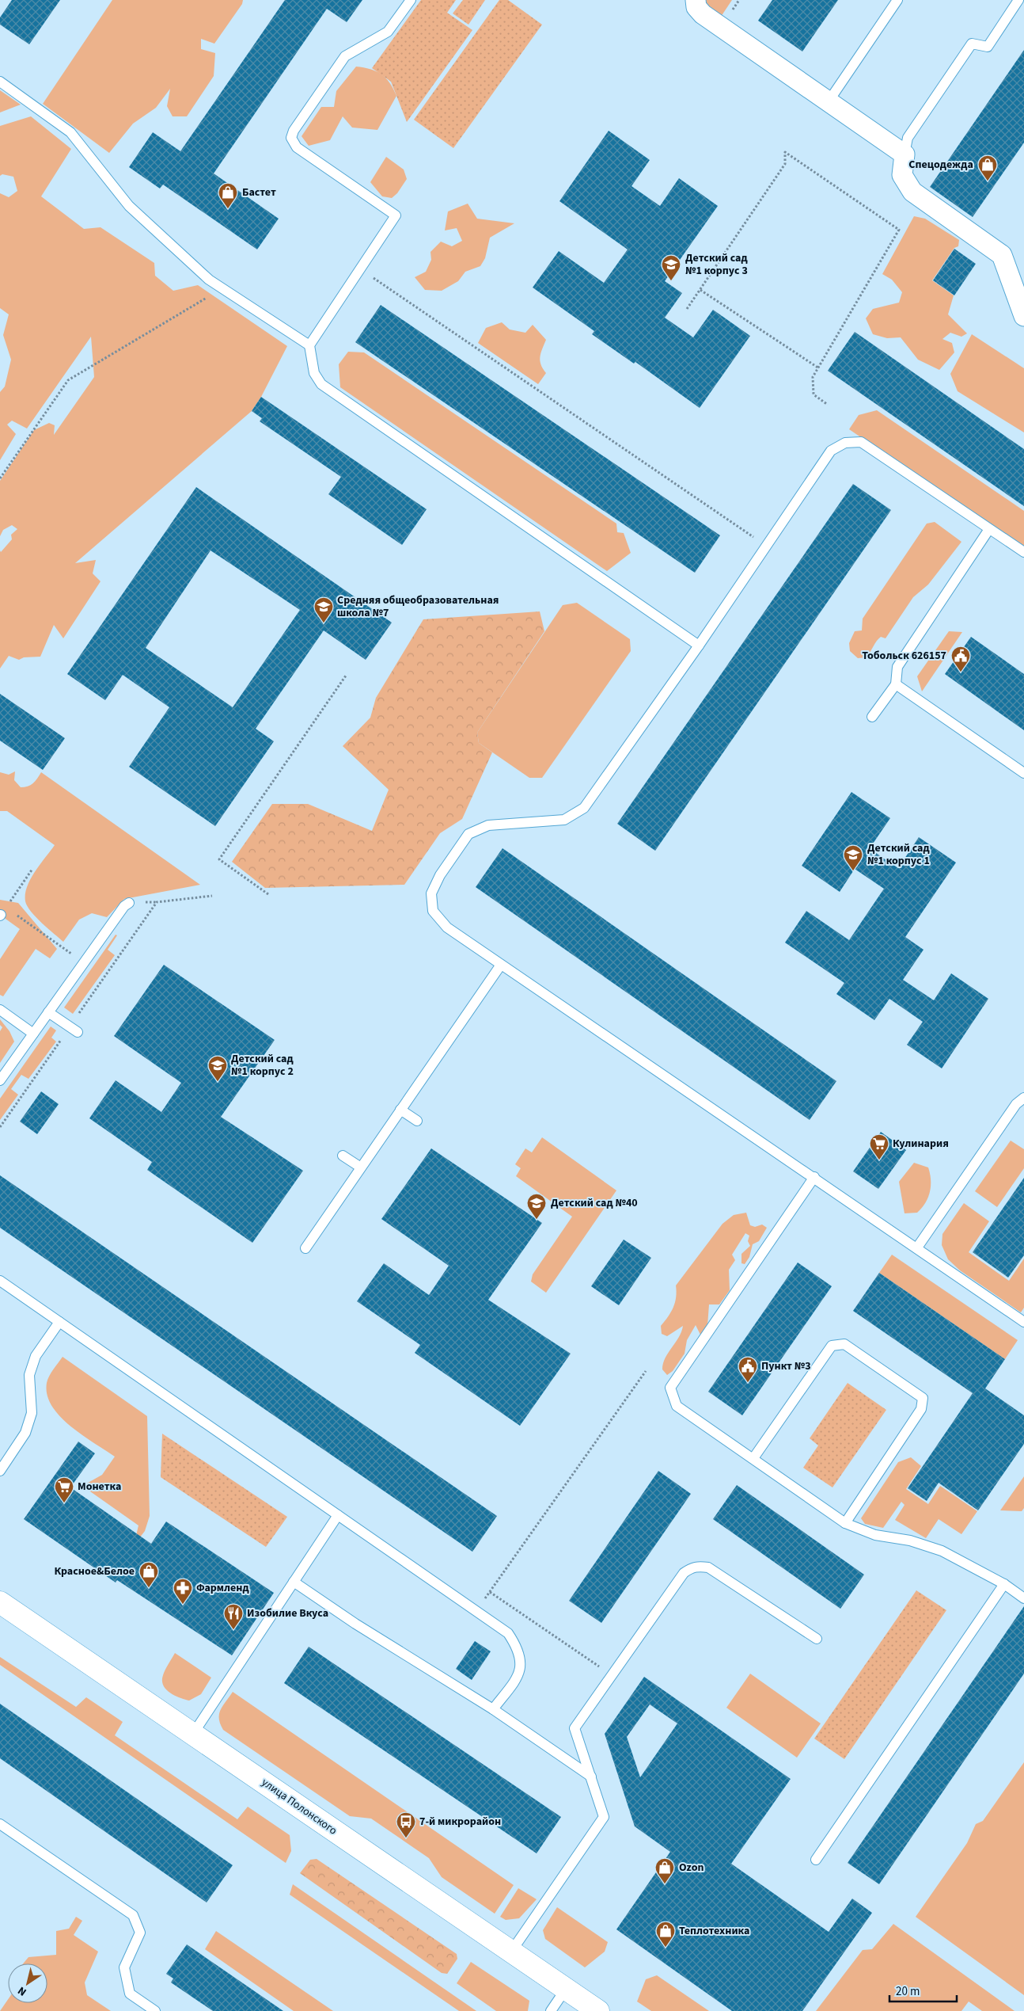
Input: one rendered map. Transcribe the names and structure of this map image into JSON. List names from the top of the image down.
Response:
{
  "streets": {
    "main road": ["улица Полонского"]
  },
  "places": {
    "shop": [
      "Спецодежда",
      "Бастет",
      "Красное&Белое",
      "Ozon",
      "Теплотехника"
    ],
    "school or university": [
      "Детский сад №1 корпус 3",
      "Средняя общеобразовательная школа №7",
      "Детский сад №1 корпус 1",
      "Детский сад №1 корпус 2",
      "Детский сад №40"
    ],
    "public building": ["Тобольск 626157", "Пункт №3"],
    "supermarket": ["Кулинария", "Монетка"],
    "pharmacy": ["Фармленд"],
    "restaurant": ["Изобилие Вкуса"],
    "bus stop": ["7-й микрорайон"]
  },
  "scale_bar": "20 m",
  "north": "bottom left"
}
